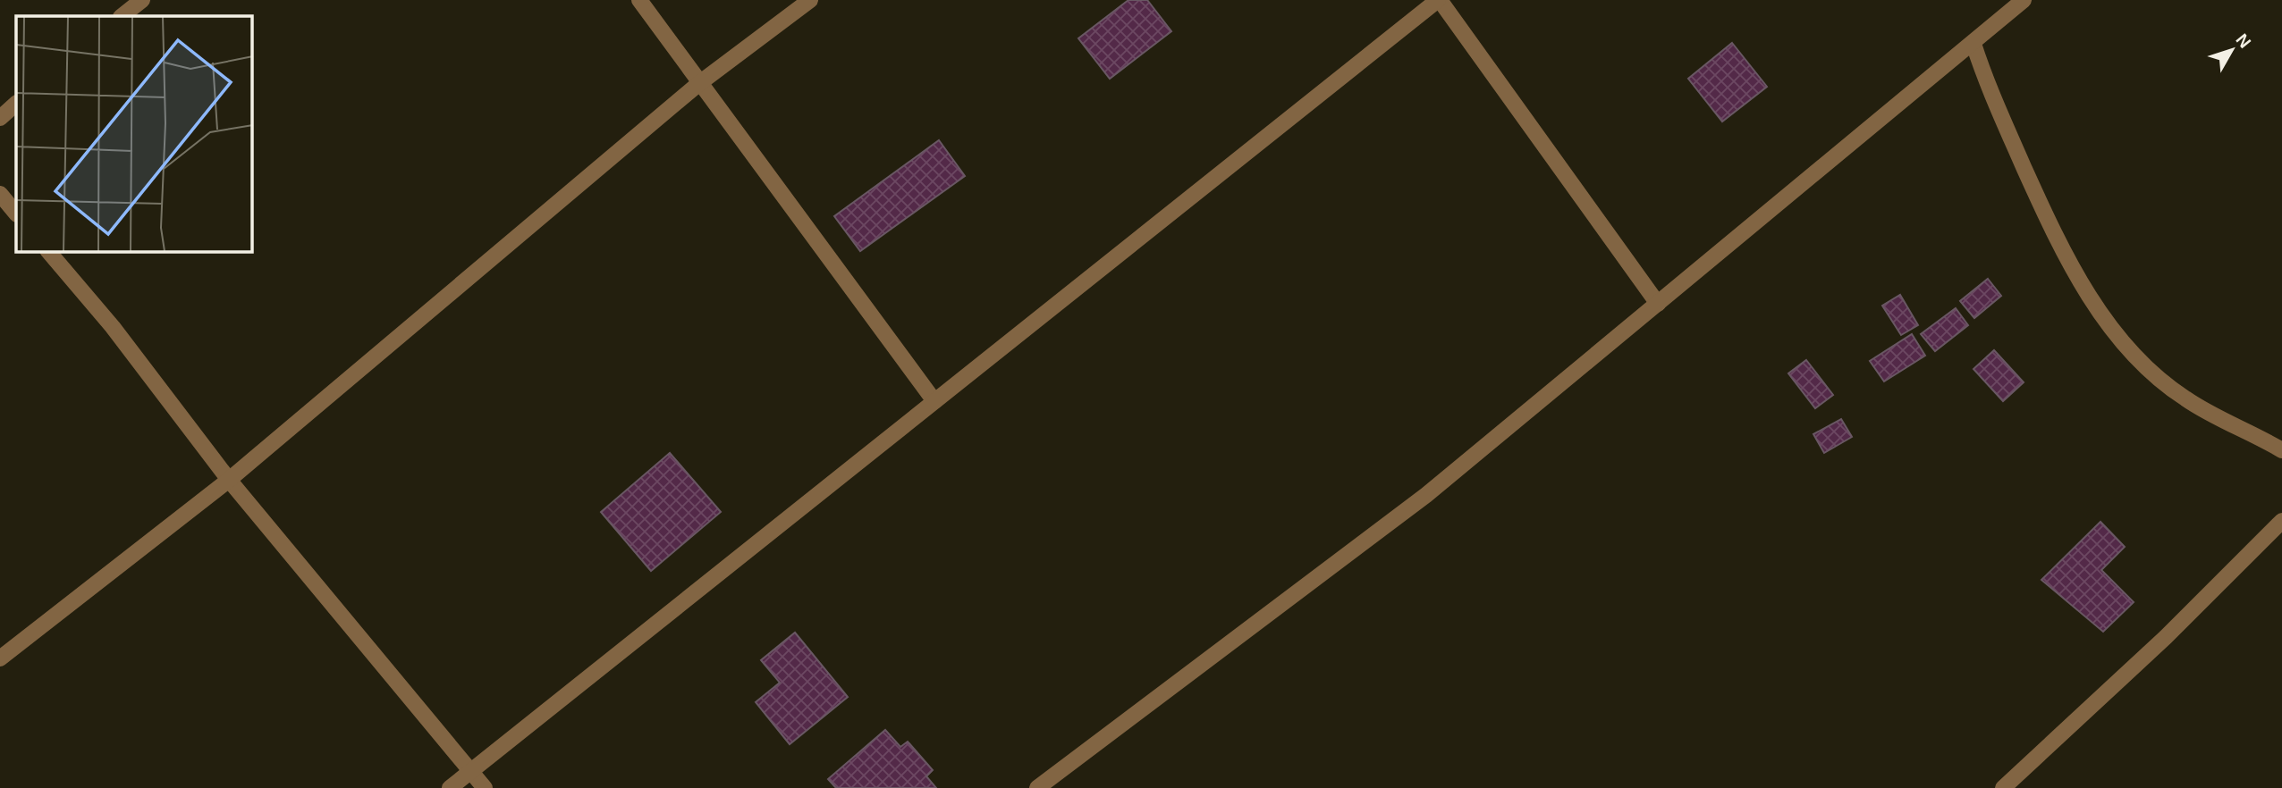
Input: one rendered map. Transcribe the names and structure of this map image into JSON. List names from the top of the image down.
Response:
{
  "north": "top right"
}
